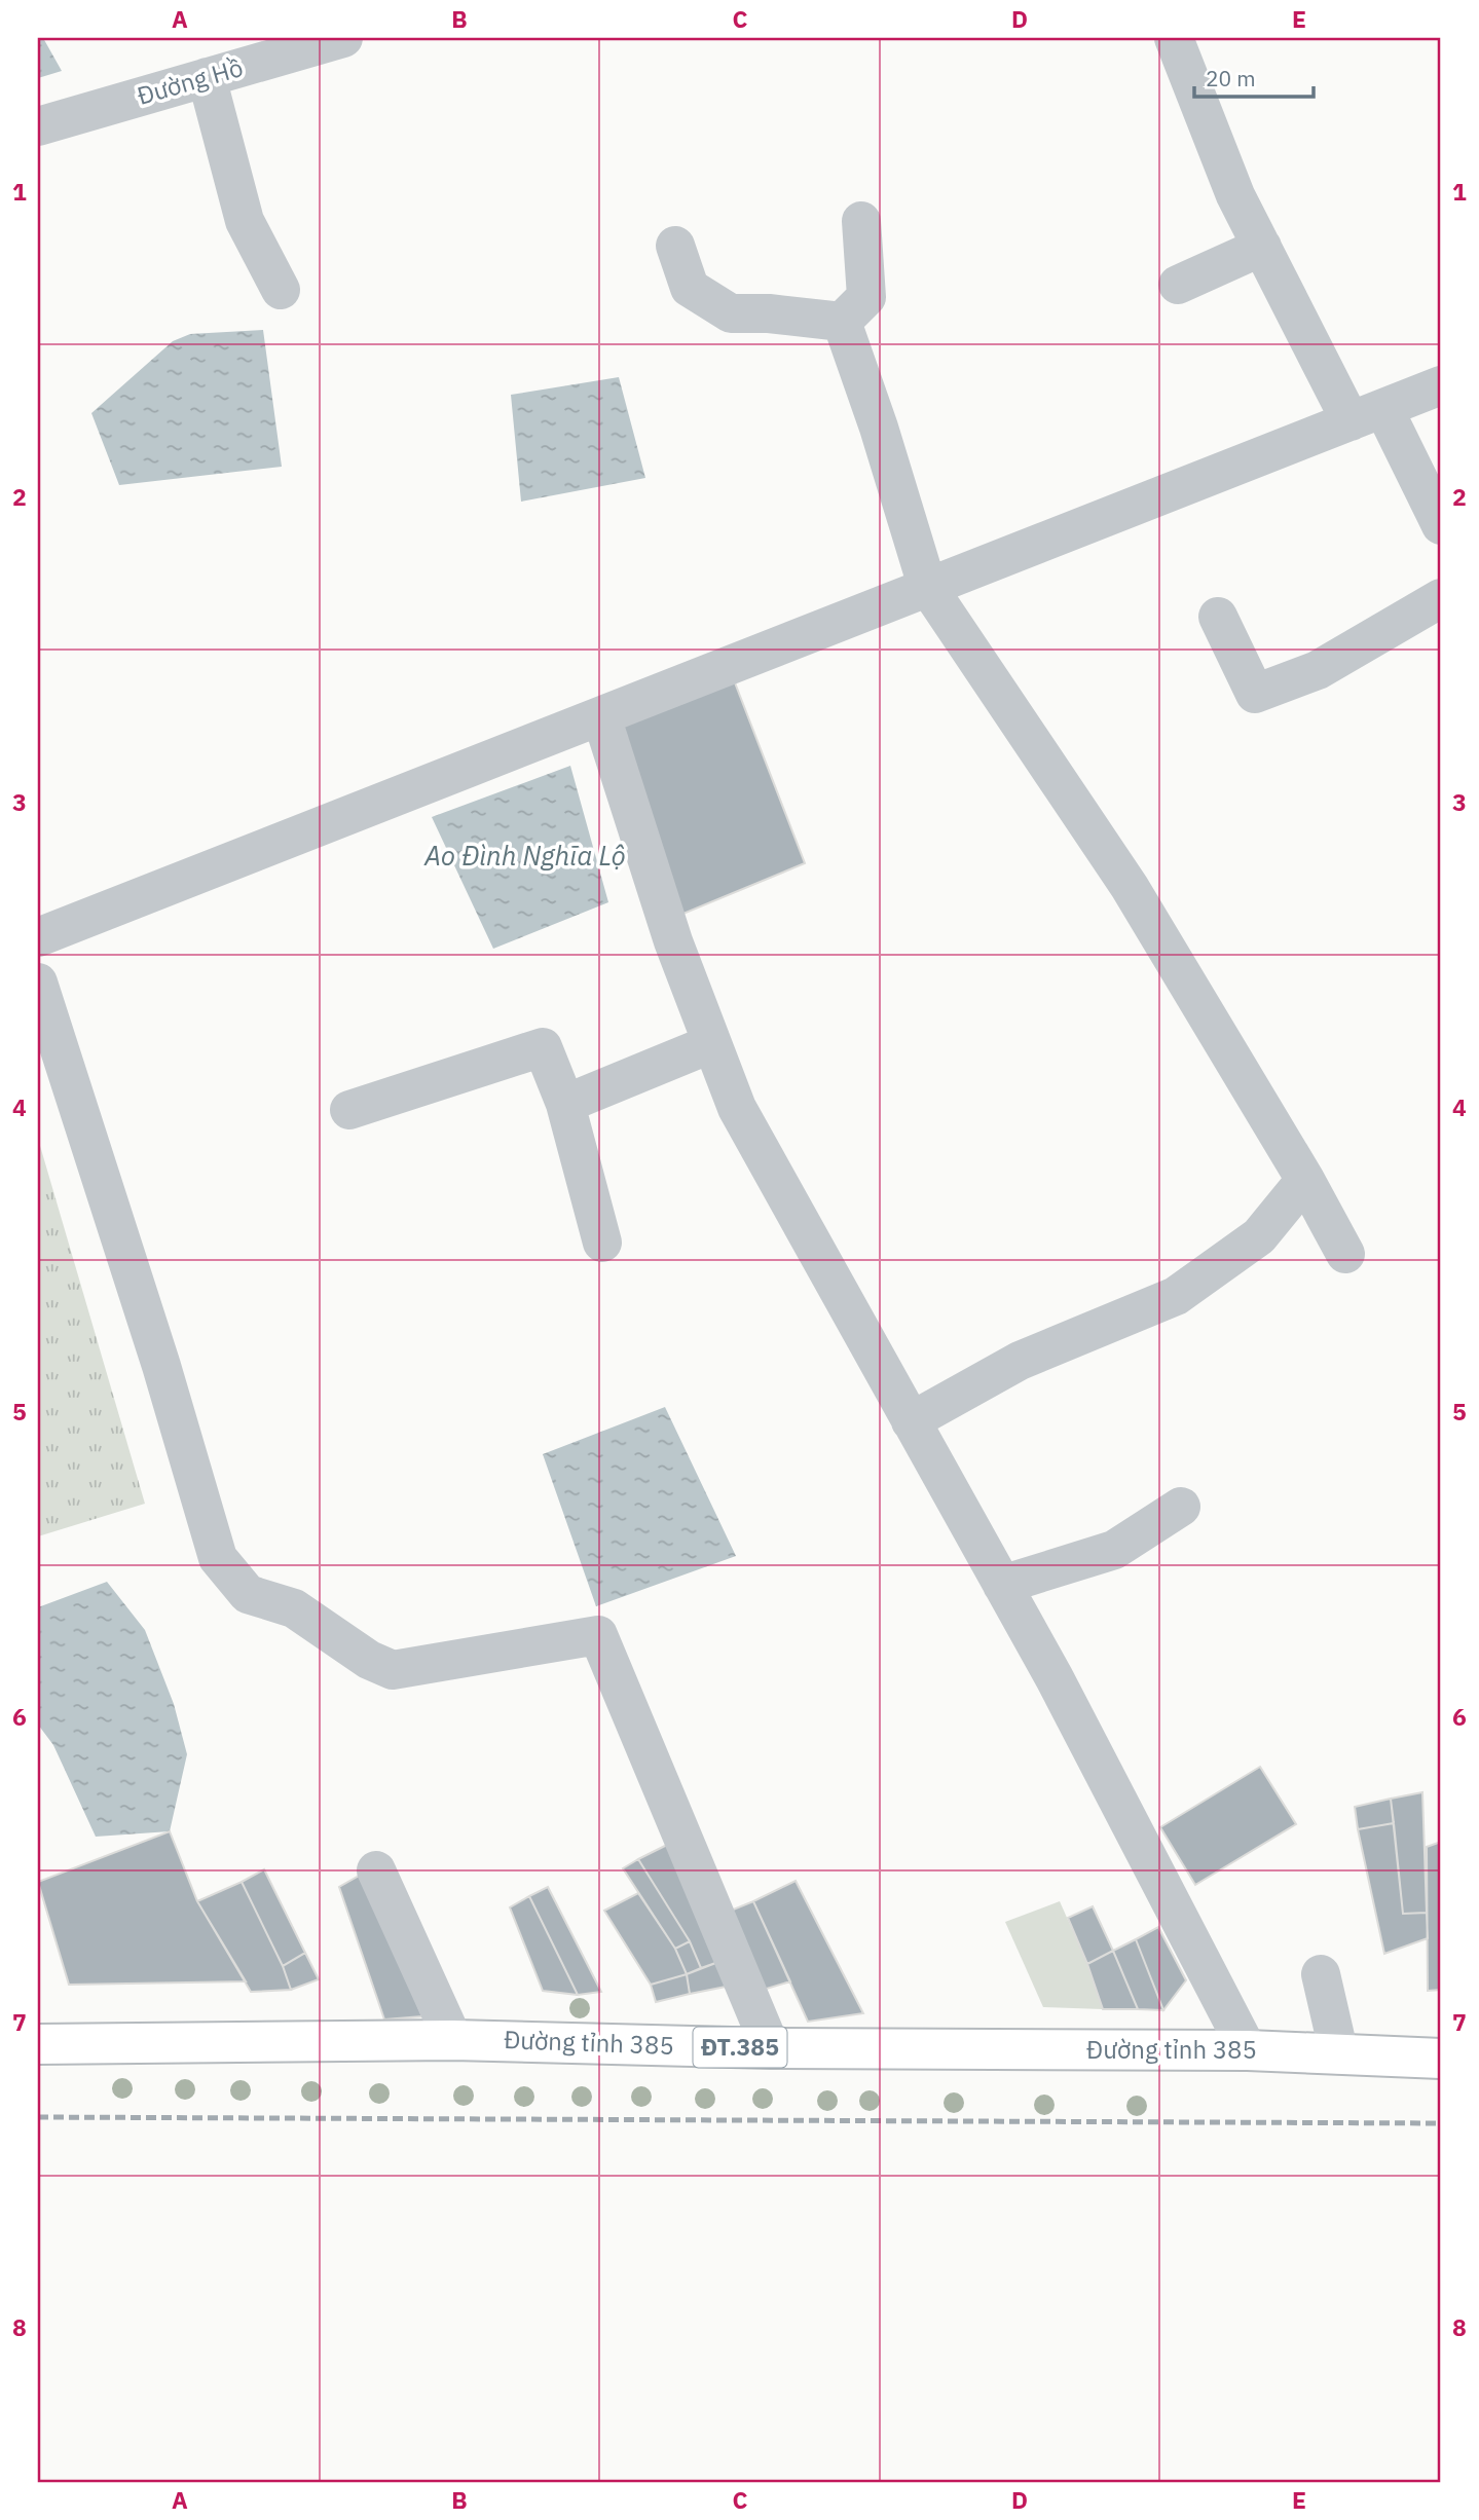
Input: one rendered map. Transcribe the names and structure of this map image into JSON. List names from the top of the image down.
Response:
{
  "streets": {
    "main road": ["Đường tỉnh 385", "ĐT.385"],
    "street": ["Đường Hồ"]
  },
  "water": ["Ao Đình Nghĩa Lộ"],
  "scale_bar": "20 m",
  "grid": {
    "columns": [
      "A",
      "B",
      "C",
      "D",
      "E"
    ],
    "rows": [
      "1",
      "2",
      "3",
      "4",
      "5",
      "6",
      "7",
      "8"
    ]
  }
}
